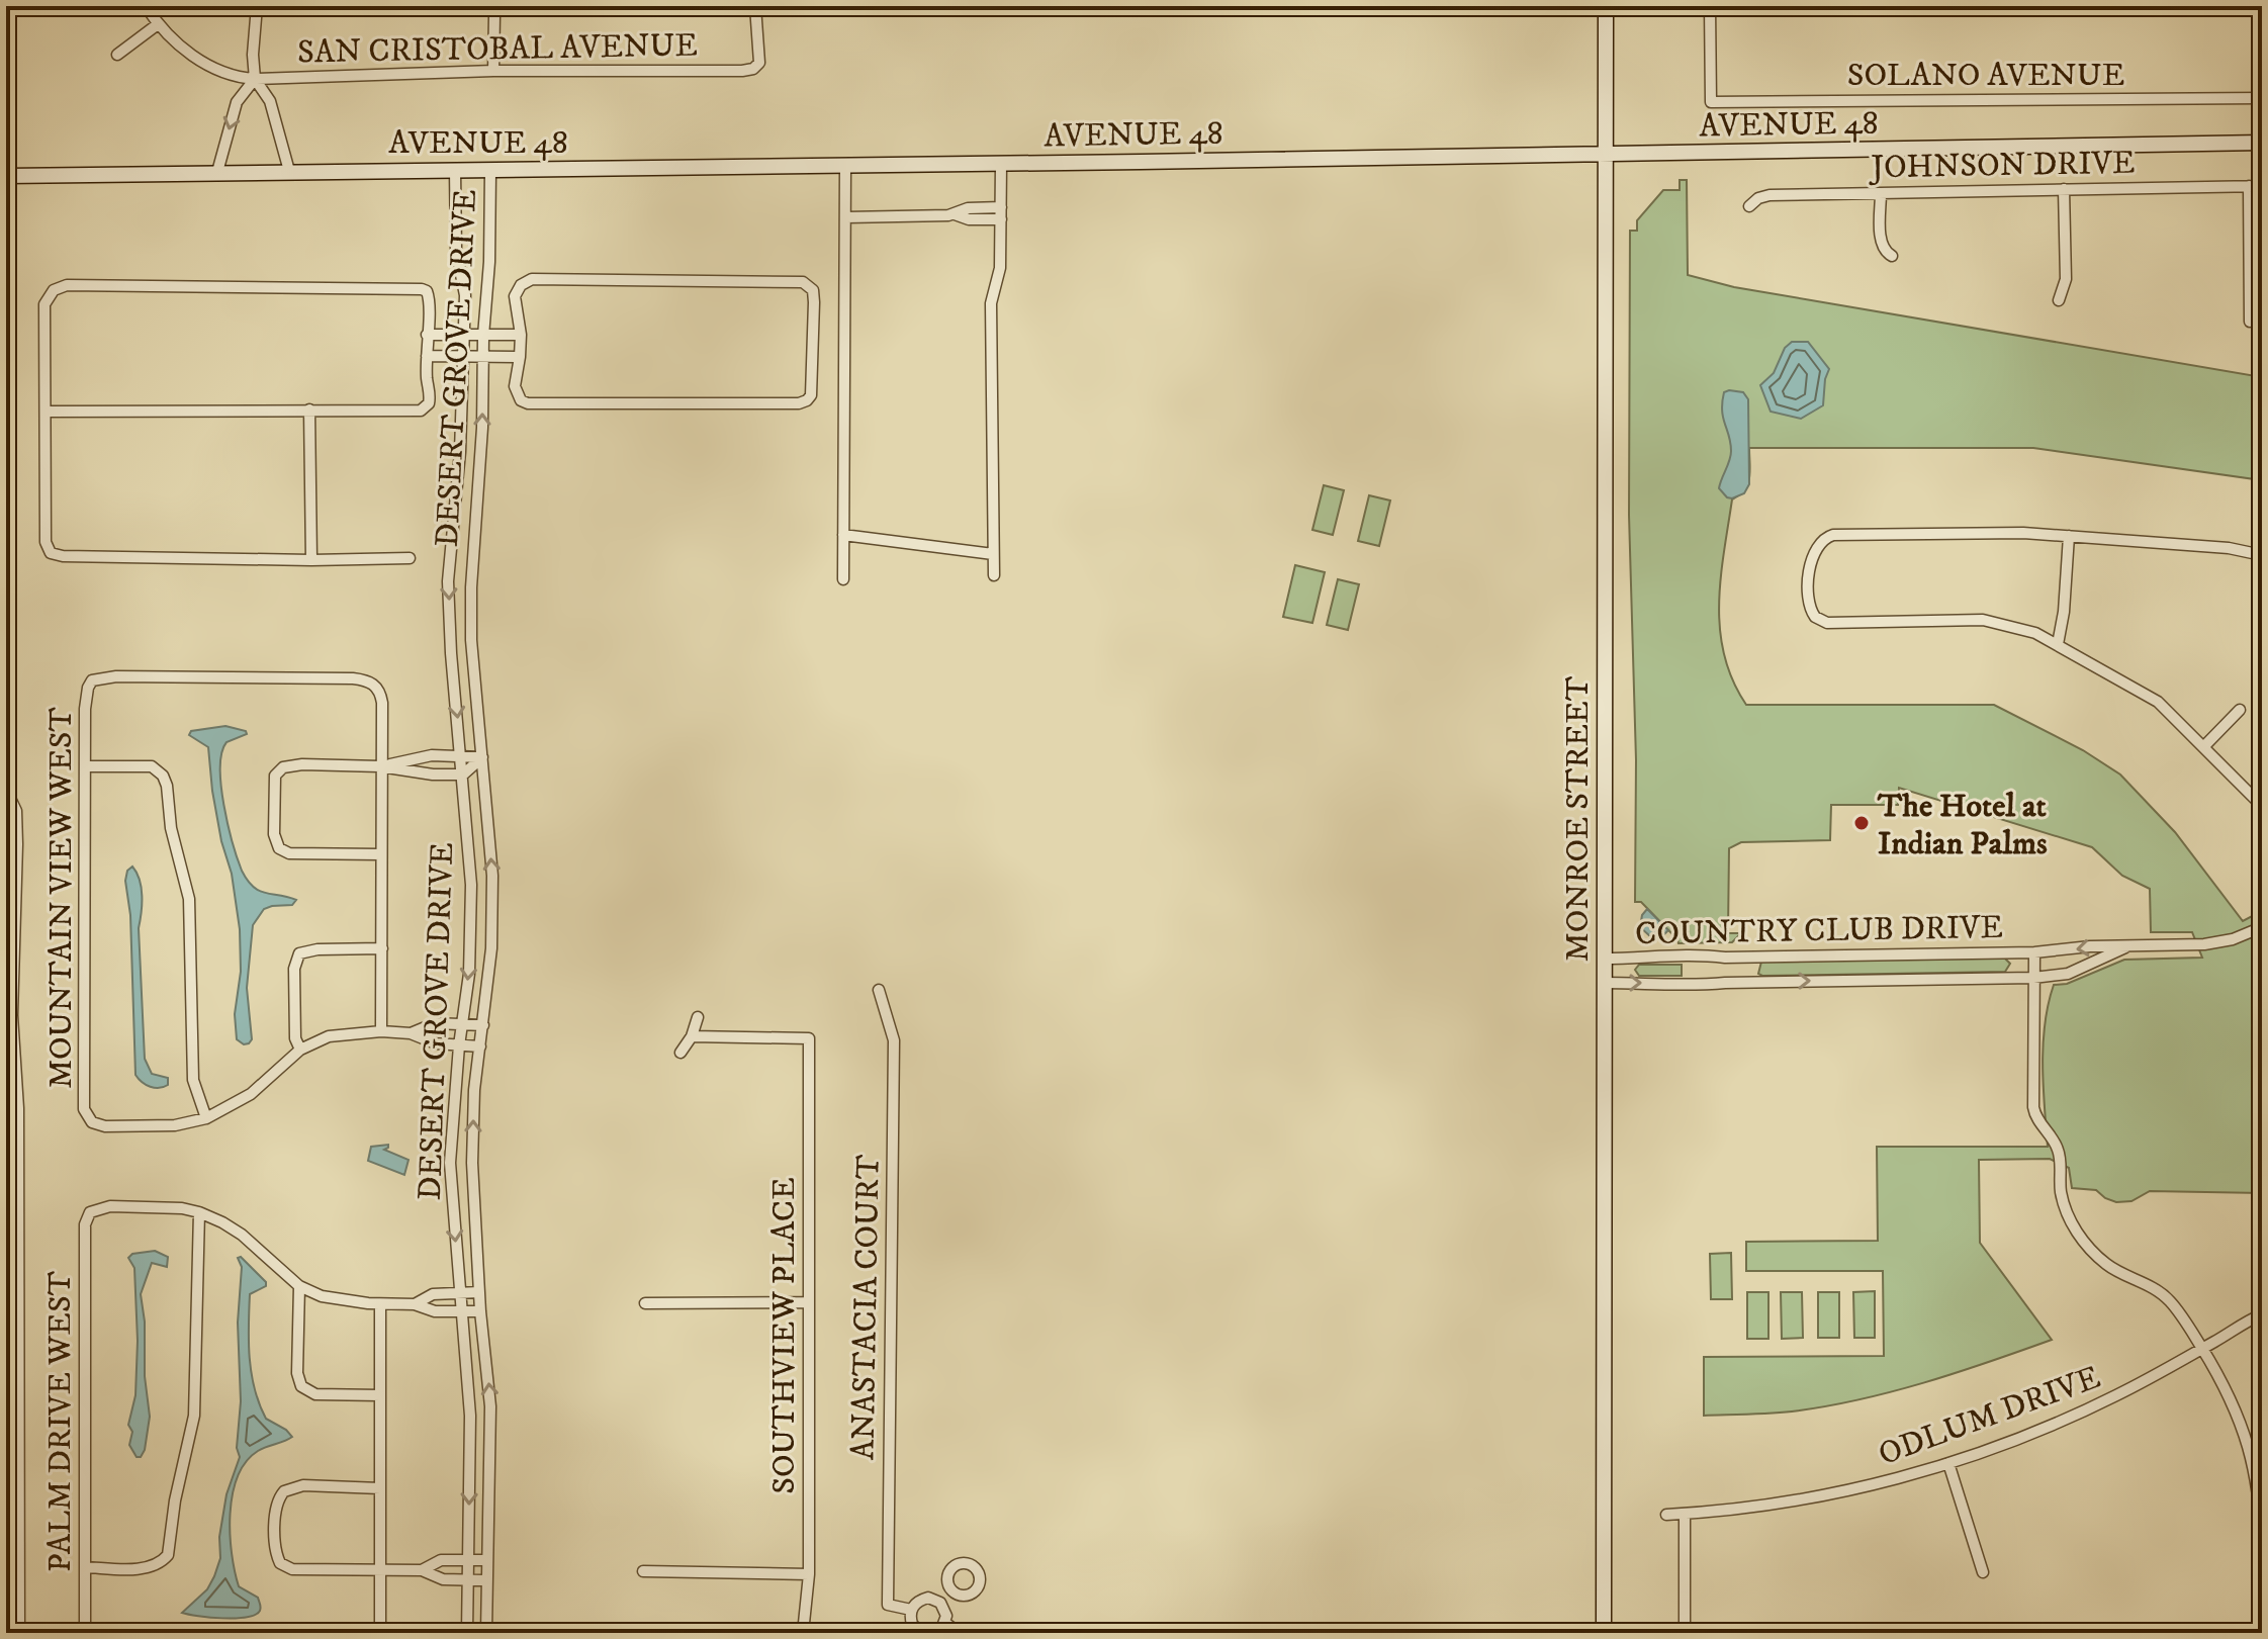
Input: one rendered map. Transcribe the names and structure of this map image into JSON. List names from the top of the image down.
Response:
{
  "streets": {
    "main road": ["AVENUE 48", "MONROE STREET"],
    "street": [
      "SAN CRISTOBAL AVENUE",
      "SOLANO AVENUE",
      "JOHNSON DRIVE",
      "DESERT GROVE DRIVE",
      "MOUNTAIN VIEW WEST",
      "COUNTRY CLUB DRIVE",
      "ANASTACIA COURT",
      "SOUTHVIEW PLACE",
      "ODLUM DRIVE",
      "PALM DRIVE WEST"
    ]
  },
  "crossings": [
    ["AVENUE 48", "DESERT GROVE DRIVE"],
    ["AVENUE 48", "MONROE STREET"],
    ["MONROE STREET", "COUNTRY CLUB DRIVE"]
  ],
  "places": ["The Hotel at Indian Palms"]
}
